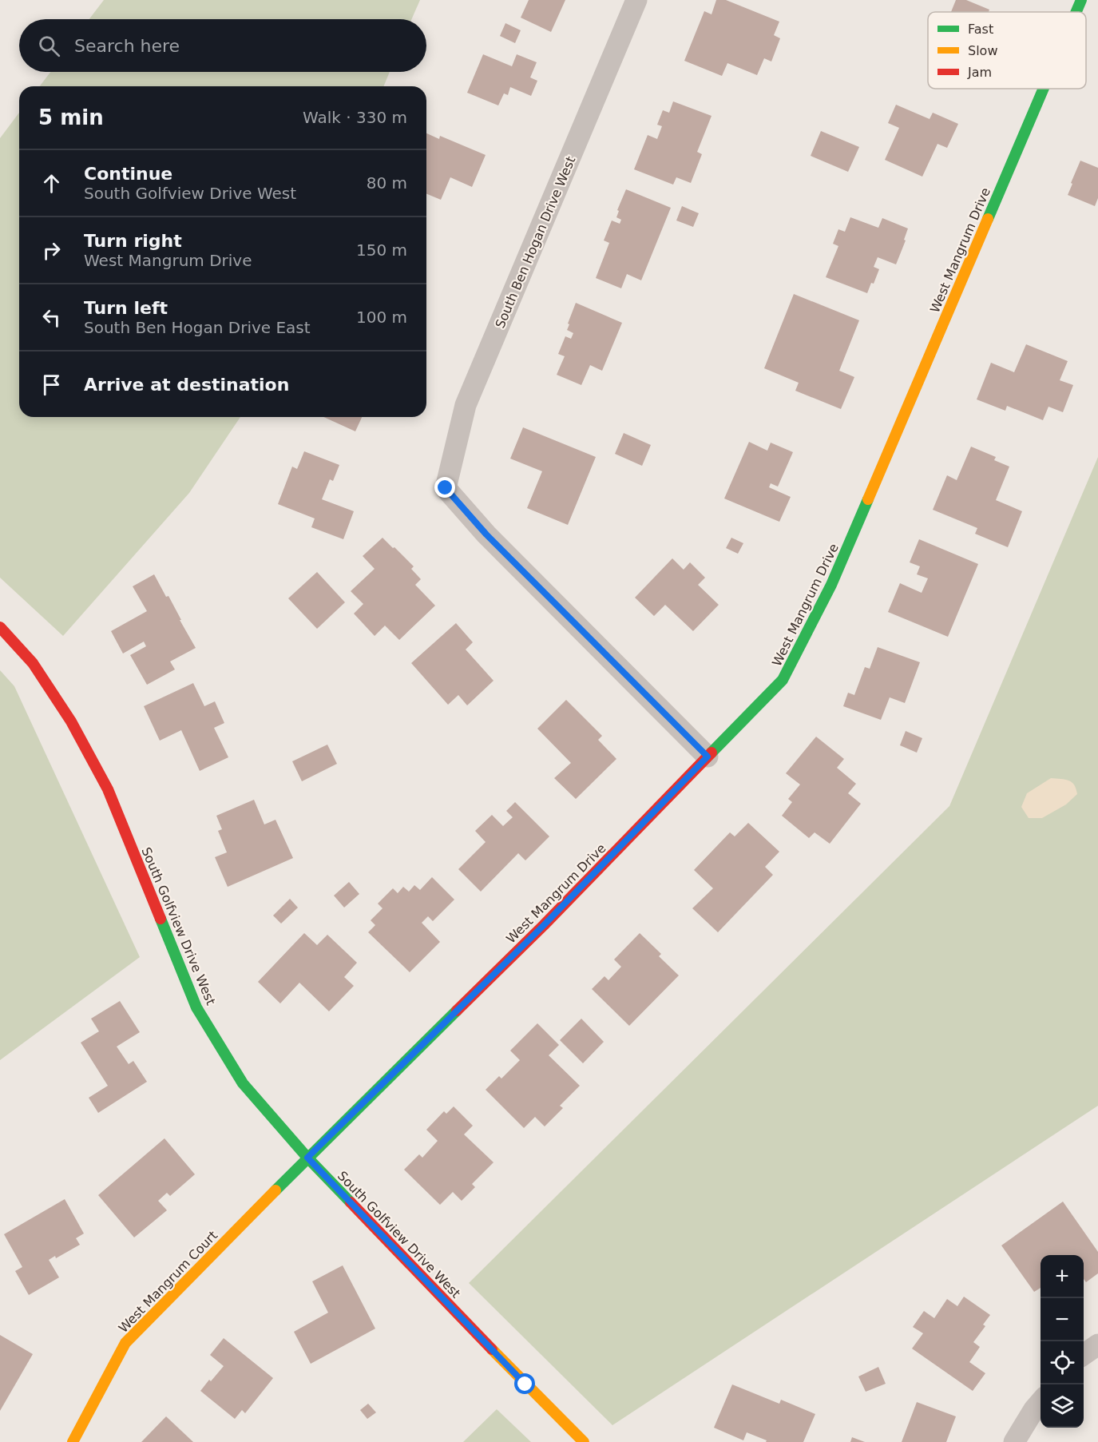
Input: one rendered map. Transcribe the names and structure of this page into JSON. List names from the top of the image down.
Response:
{
  "streets": {
    "street": [
      "South Ben Hogan Drive West",
      "West Mangrum Drive",
      "South Golfview Drive West",
      "West Mangrum Court"
    ]
  },
  "crossings": [
    ["South Ben Hogan Drive West", "West Mangrum Drive"],
    ["West Mangrum Drive", "South Golfview Drive West"],
    ["West Mangrum Drive", "West Mangrum Court"],
    ["South Golfview Drive West", "West Mangrum Court"]
  ],
  "legend": ["Fast", "Slow", "Jam"],
  "page": {
    "search": "Search here",
    "heading": ["5 min", "Walk · 330 m"],
    "list": [
      ["Continue", "South Golfview Drive West", "80 m"],
      ["Turn right", "West Mangrum Drive", "150 m"],
      ["Turn left", "South Ben Hogan Drive East", "100 m"],
      "Arrive at destination"
    ],
    "map_buttons": ["+", "−"]
  }
}
